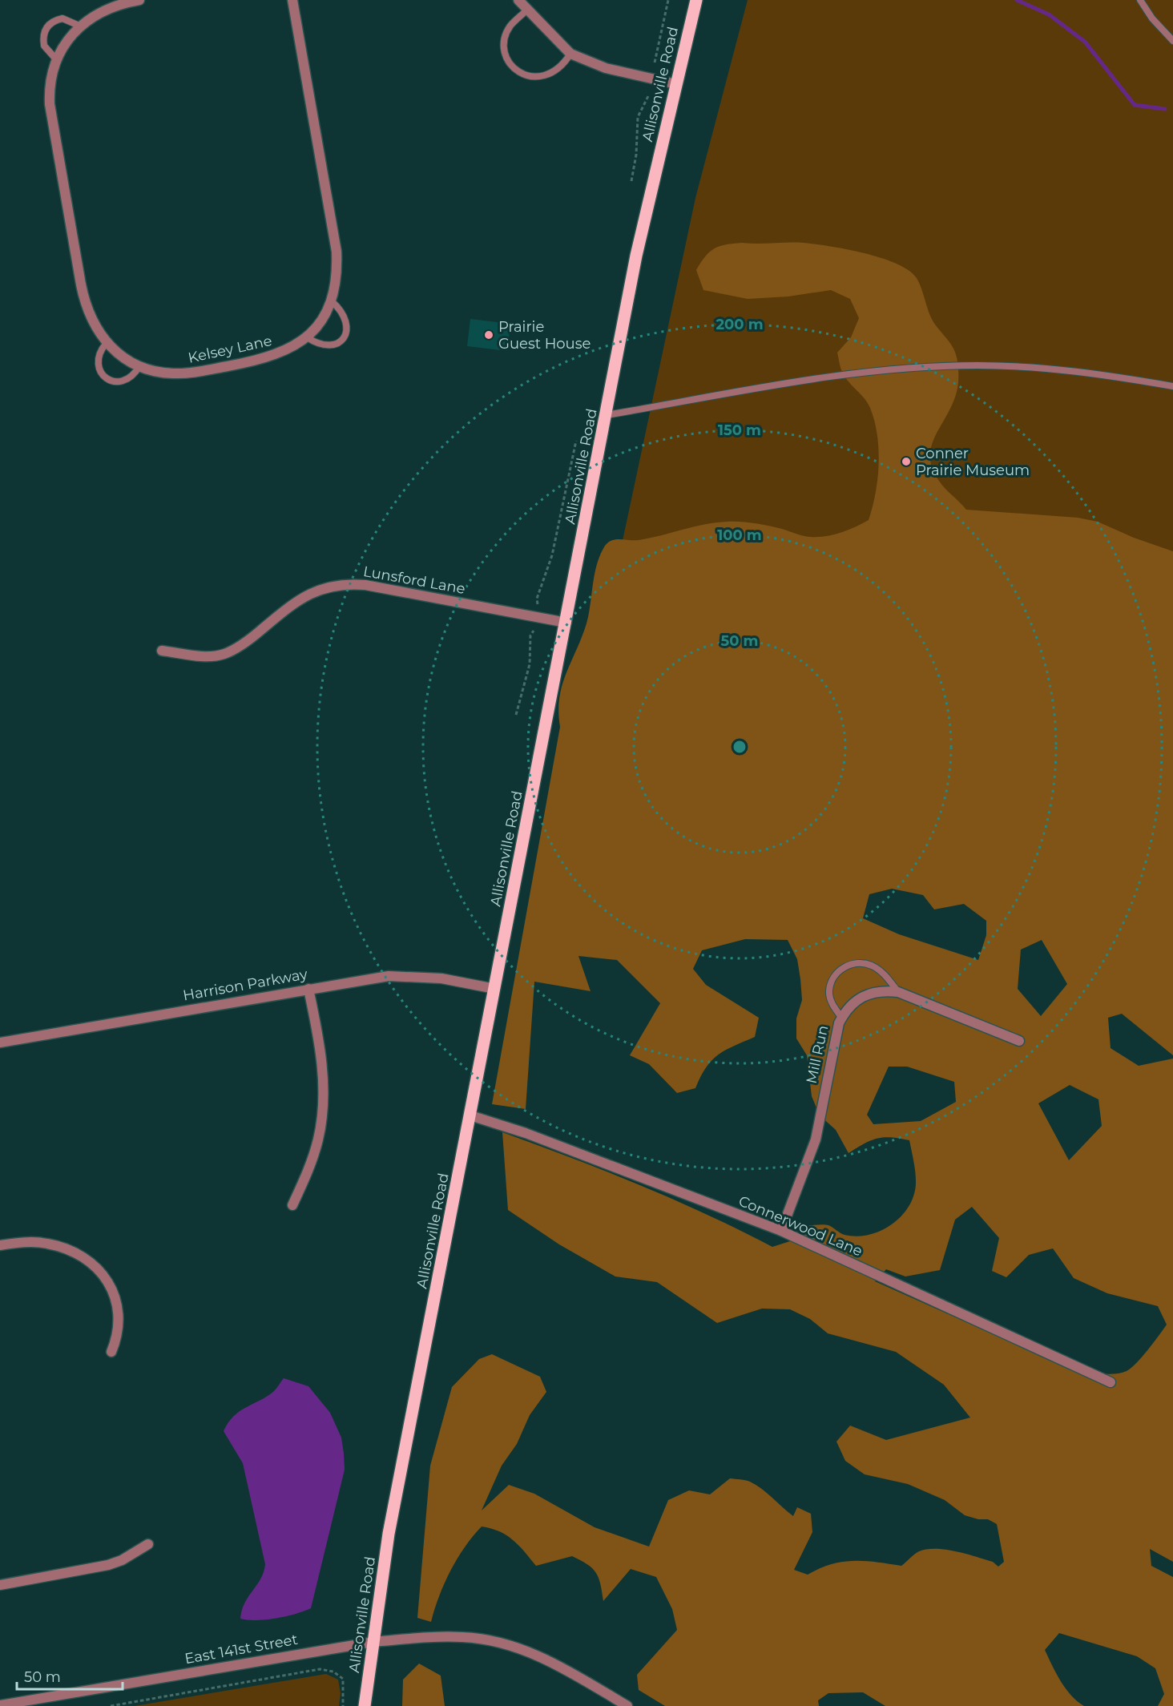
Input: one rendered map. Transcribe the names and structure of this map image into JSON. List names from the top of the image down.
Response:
{
  "streets": {
    "main road": ["Allisonville Road"],
    "street": [
      "Kelsey Lane",
      "Lunsford Lane",
      "Harrison Parkway",
      "Mill Run",
      "Connerwood Lane",
      "East 141st Street"
    ]
  },
  "crossings": [
    ["Allisonville Road", "Lunsford Lane"],
    ["Allisonville Road", "Harrison Parkway"],
    ["Allisonville Road", "Connerwood Lane"],
    ["Allisonville Road", "East 141st Street"],
    ["Mill Run", "Connerwood Lane"]
  ],
  "places": ["Prairie Guest House", "Conner Prairie Museum"],
  "scale_bar": "50 m",
  "rings": [
    "200 m",
    "150 m",
    "100 m",
    "50 m"
  ]
}
